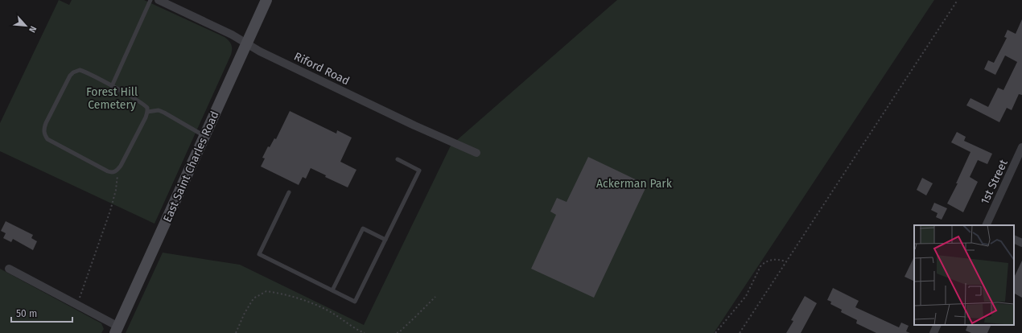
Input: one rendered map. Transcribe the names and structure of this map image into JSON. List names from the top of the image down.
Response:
{
  "streets": {
    "main road": ["East Saint Charles Road"],
    "street": ["Riford Road", "1st Street"]
  },
  "crossings": [
    ["Riford Road", "East Saint Charles Road"]
  ],
  "parks": ["Forest Hill Cemetery", "Ackerman Park"],
  "scale_bar": "50 m",
  "north": "bottom right"
}
